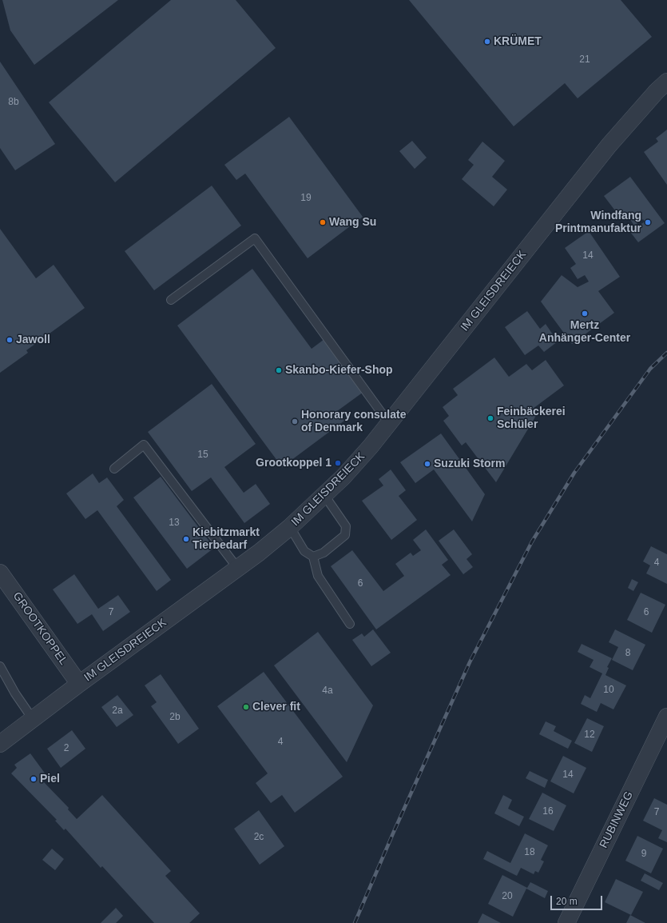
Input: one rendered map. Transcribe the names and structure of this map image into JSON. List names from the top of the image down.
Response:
{
  "streets": {
    "street": ["IM GLEISDREIECK", "GROOTKOPPEL", "RUBINWEG"]
  },
  "crossings": [
    ["IM GLEISDREIECK", "GROOTKOPPEL"]
  ],
  "places": [
    "KRÜMET",
    "Wang Su",
    "Windfang Printmanufaktur",
    "Mertz Anhänger-Center",
    "Jawoll",
    "Skanbo-Kiefer-Shop",
    "Feinbäckerei Schüler",
    "Honorary consulate of Denmark",
    "Grootkoppel 1",
    "Suzuki Storm",
    "Kiebitzmarkt Tierbedarf",
    "Clever fit",
    "Piel"
  ],
  "house_numbers": [
    "21",
    "8b",
    "19",
    "14",
    "15",
    "13",
    "4",
    "6",
    "7",
    "6",
    "8",
    "10",
    "4a",
    "2a",
    "2b",
    "12",
    "4",
    "2",
    "14",
    "16",
    "7",
    "2c",
    "18",
    "9",
    "20"
  ],
  "scale_bar": "20 m"
}
